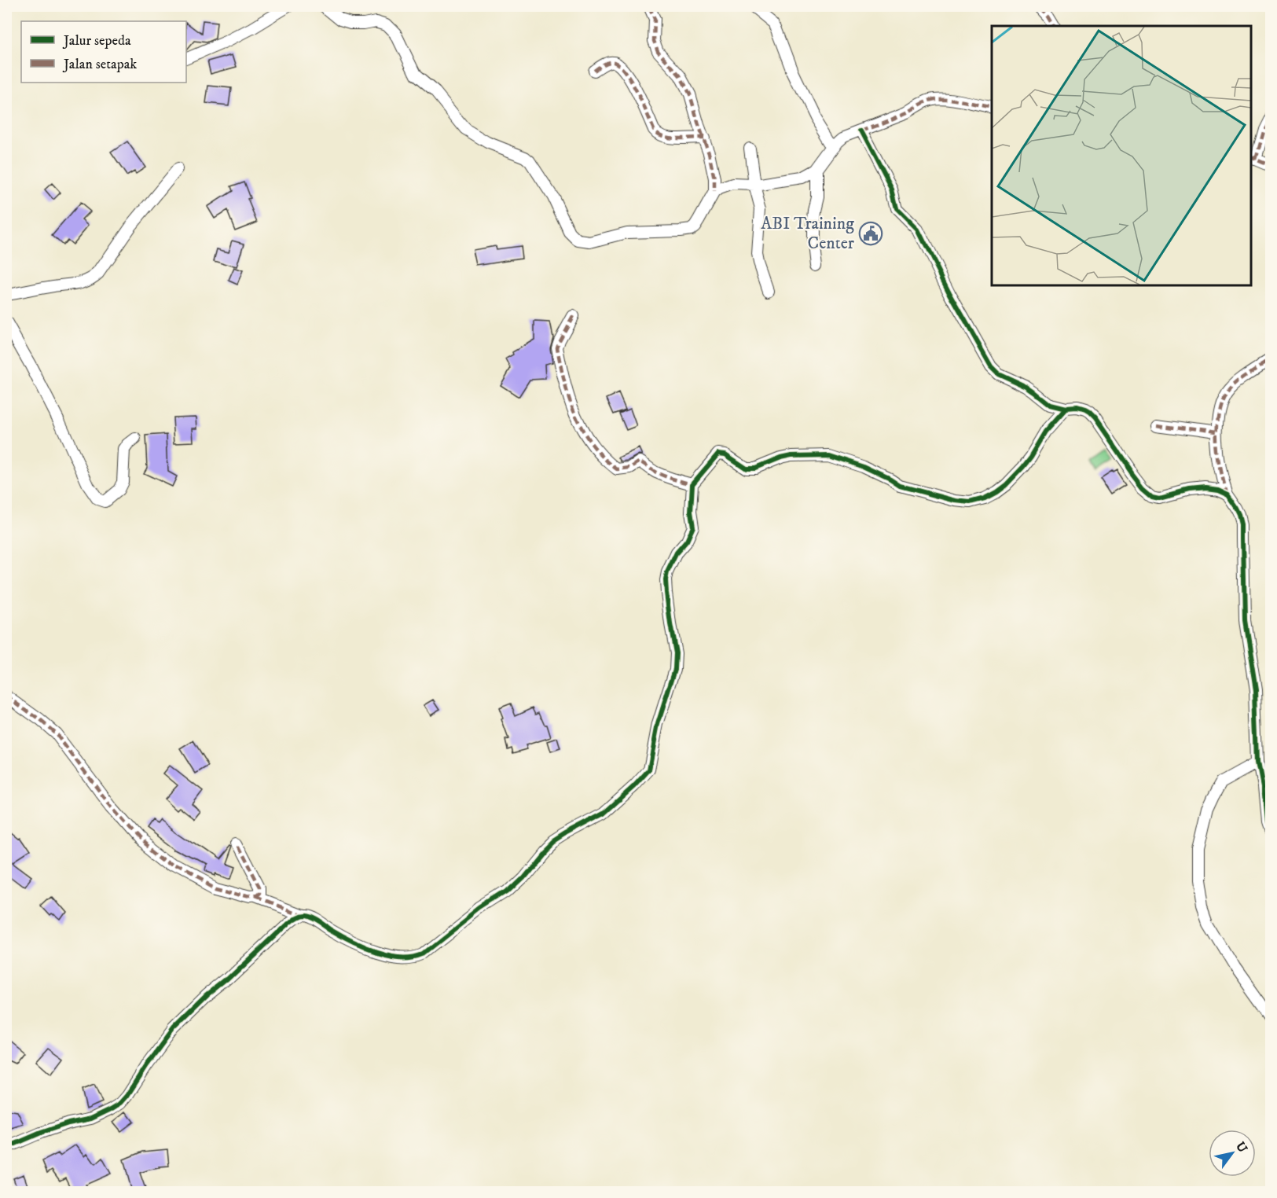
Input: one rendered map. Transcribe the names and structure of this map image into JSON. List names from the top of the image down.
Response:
{
  "places": {
    "public building": ["ABI Training Center"]
  },
  "legend": ["Jalur sepeda", "Jalan setapak"],
  "north": "top right"
}
